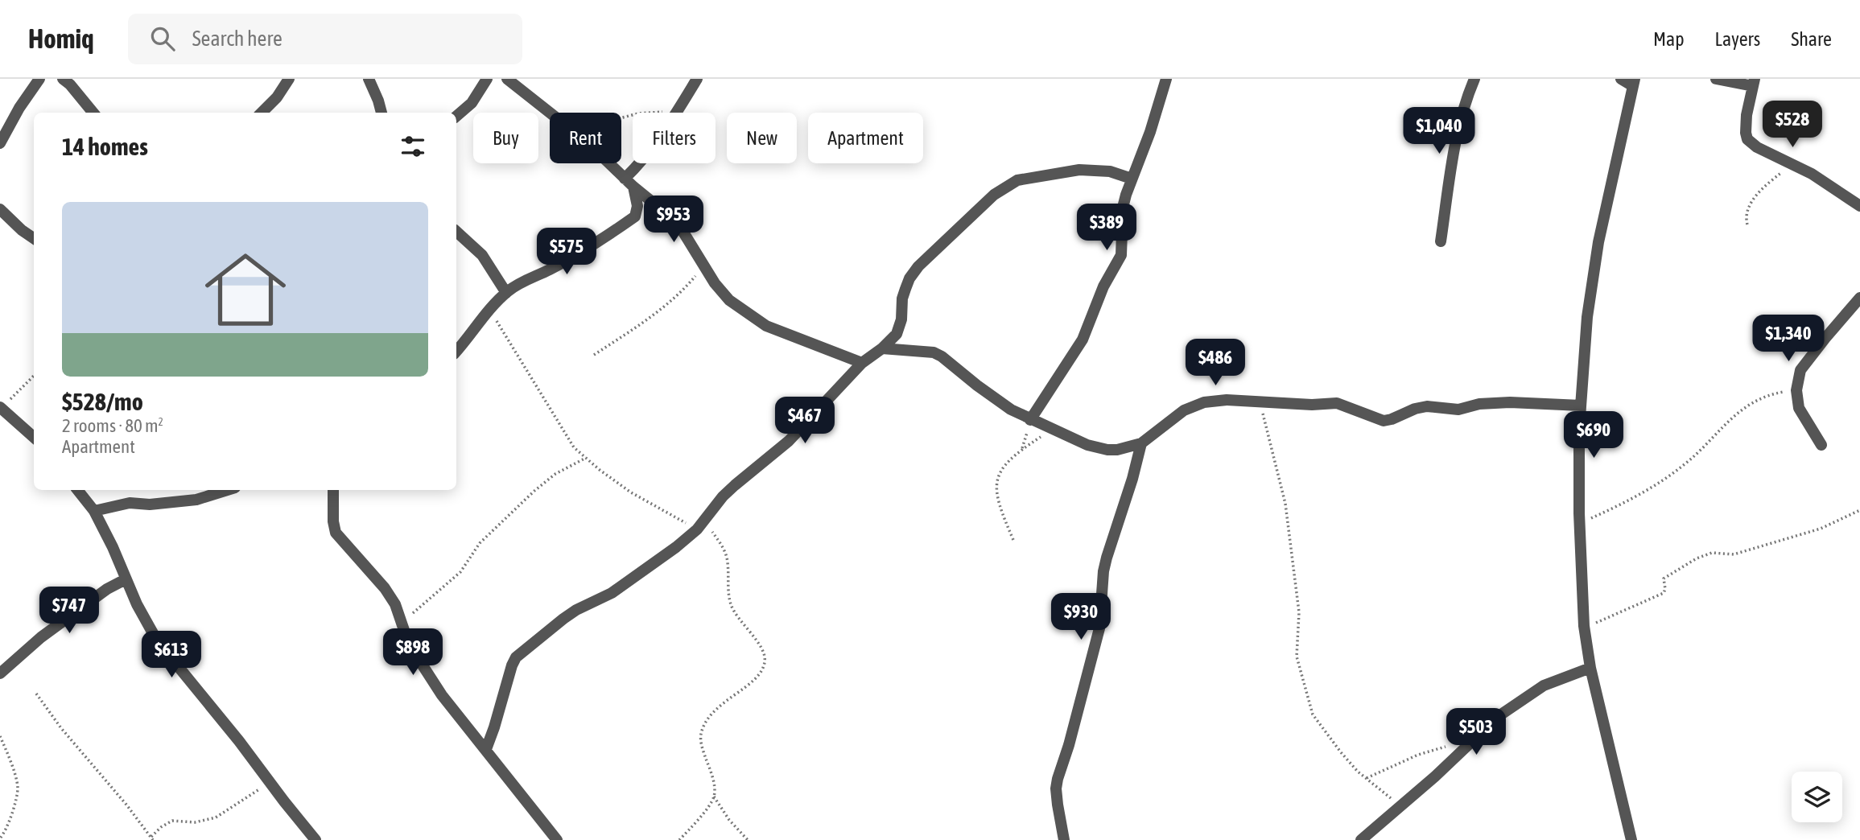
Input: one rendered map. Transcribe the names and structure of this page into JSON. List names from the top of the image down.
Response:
{
  "page": {
    "header": "Homiq",
    "search": "Search here",
    "nav": ["Map", "Layers", "Share"],
    "price": [
      "$528",
      "$1,040",
      "$953",
      "$389",
      "$575",
      "$1,340",
      "$486",
      "$467",
      "$690",
      "$747",
      "$930",
      "$898",
      "$613",
      "$503"
    ],
    "chip": [
      "Buy",
      "Rent",
      "Filters",
      "New",
      "Apartment"
    ],
    "heading": "14 homes",
    "list": [
      {
        "name": "$528/mo",
        "note": "2 rooms · 80 m² · Apartment"
      }
    ]
  }
}
